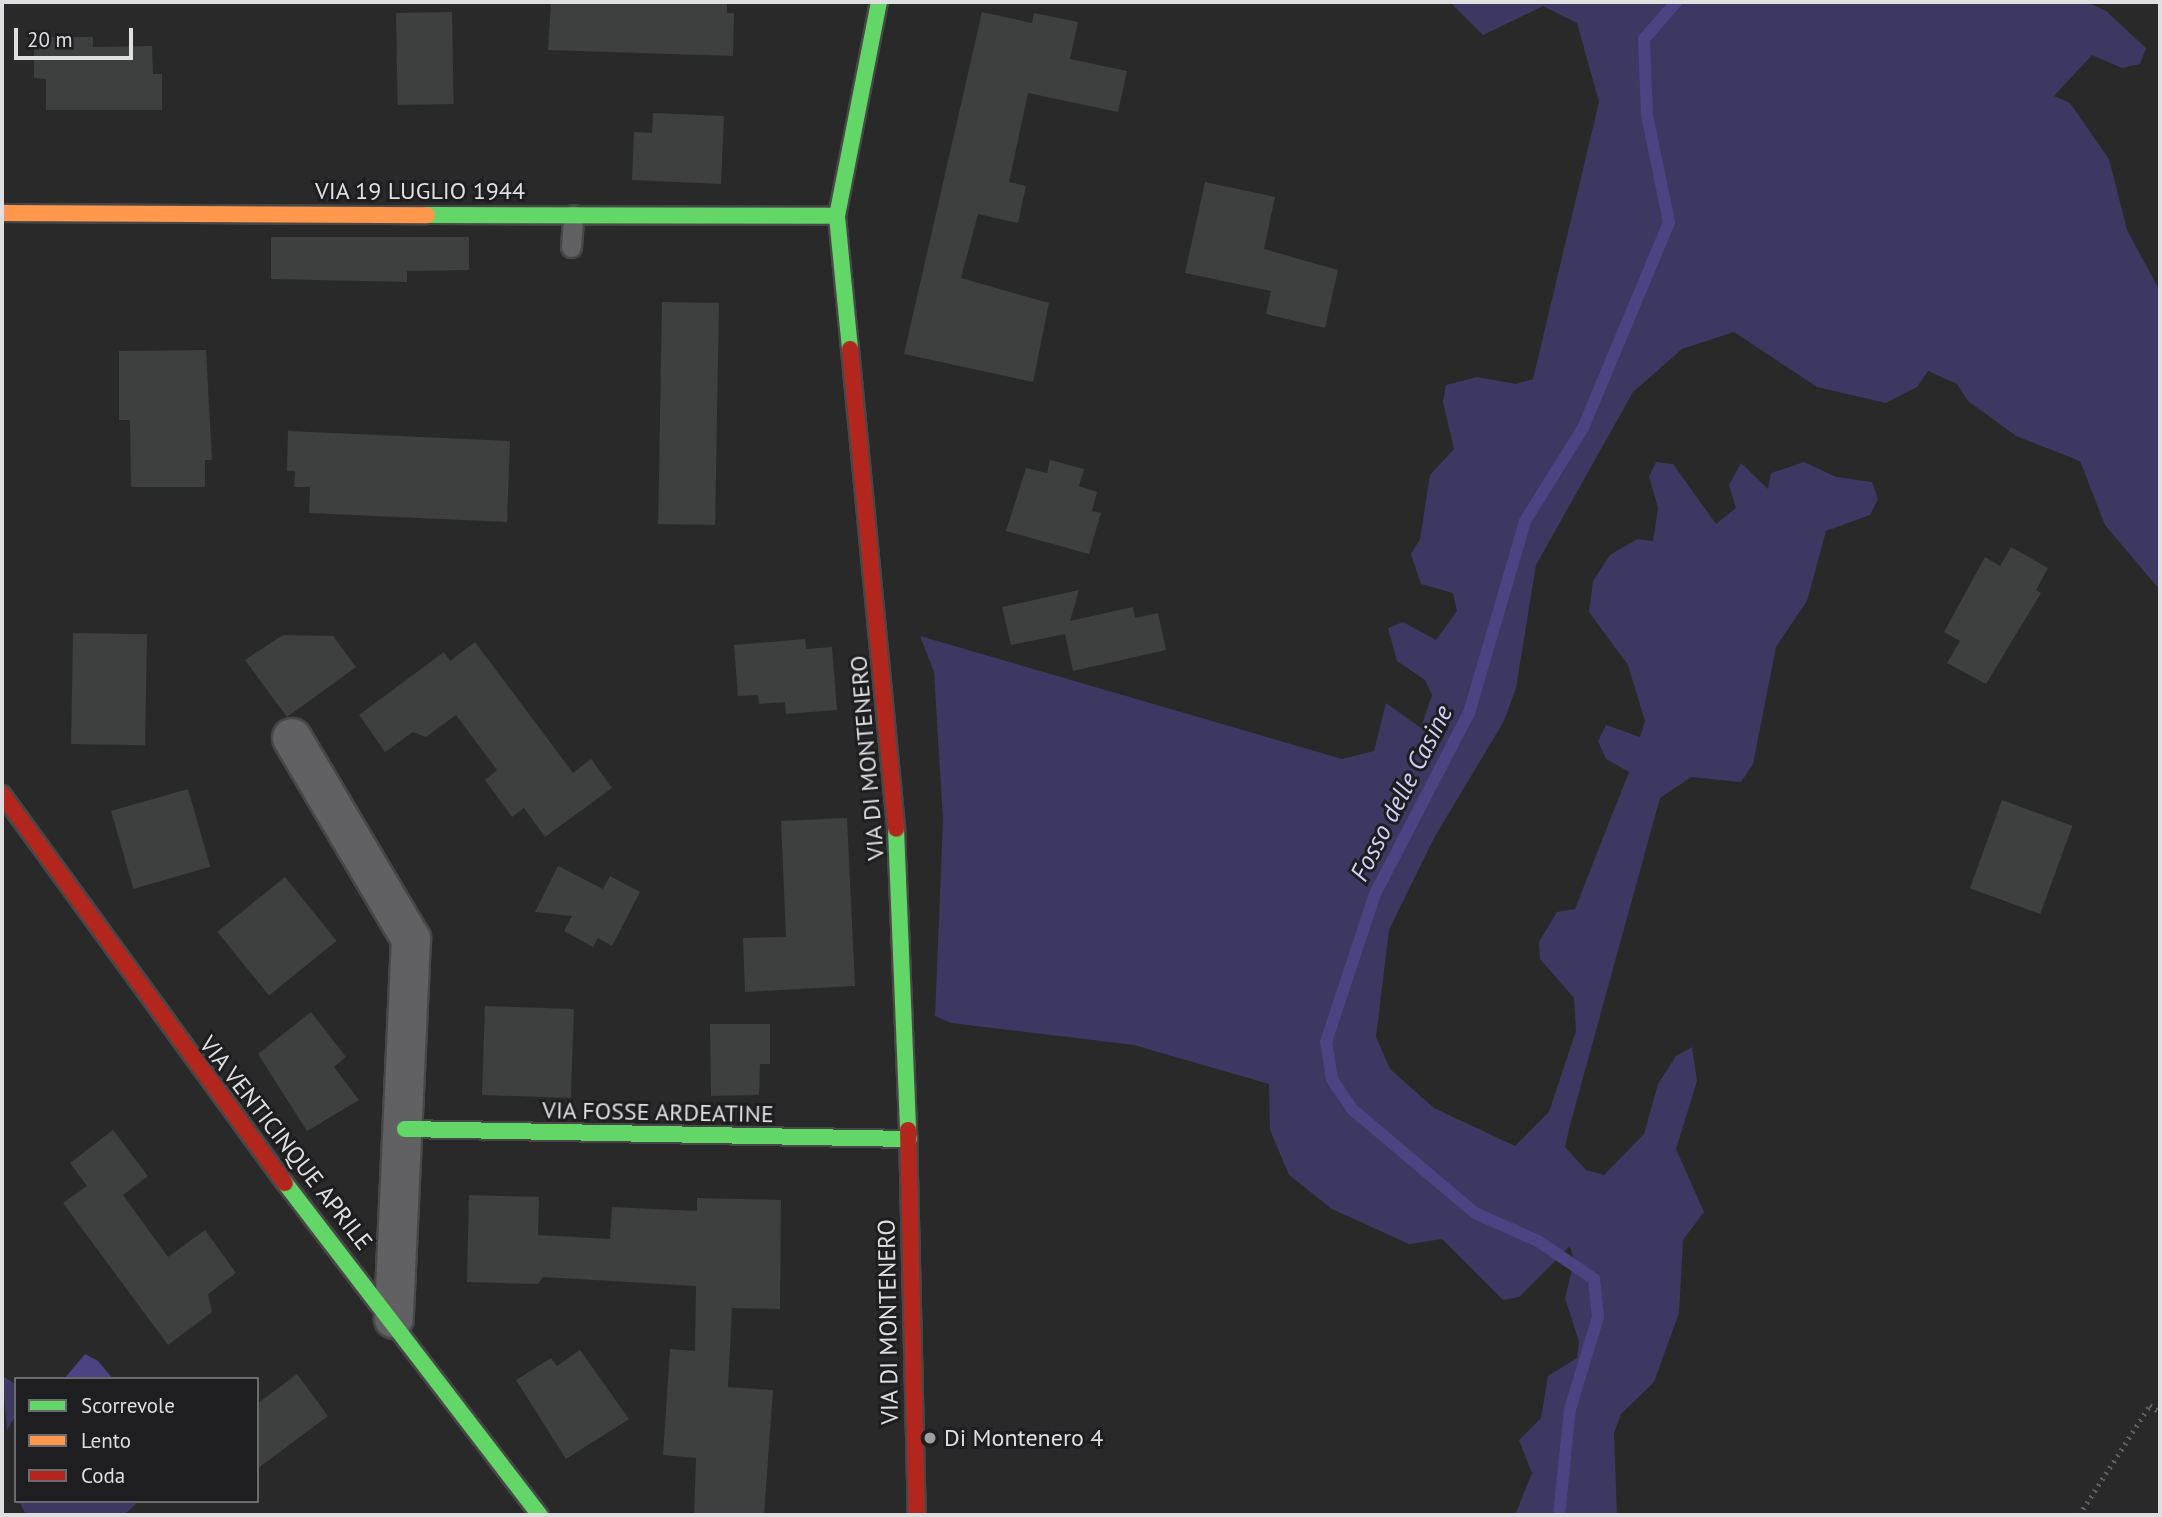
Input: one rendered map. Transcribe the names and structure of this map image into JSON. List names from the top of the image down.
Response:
{
  "streets": {
    "street": [
      "VIA 19 LUGLIO 1944",
      "VIA DI MONTENERO",
      "VIA FOSSE ARDEATINE",
      "VIA VENTICINQUE APRILE"
    ]
  },
  "crossings": [
    ["VIA 19 LUGLIO 1944", "VIA DI MONTENERO"],
    ["VIA DI MONTENERO", "VIA FOSSE ARDEATINE"]
  ],
  "water": ["Fosso delle Casine"],
  "places": ["Di Montenero 4"],
  "legend": ["Scorrevole", "Lento", "Coda"],
  "scale_bar": "20 m"
}
